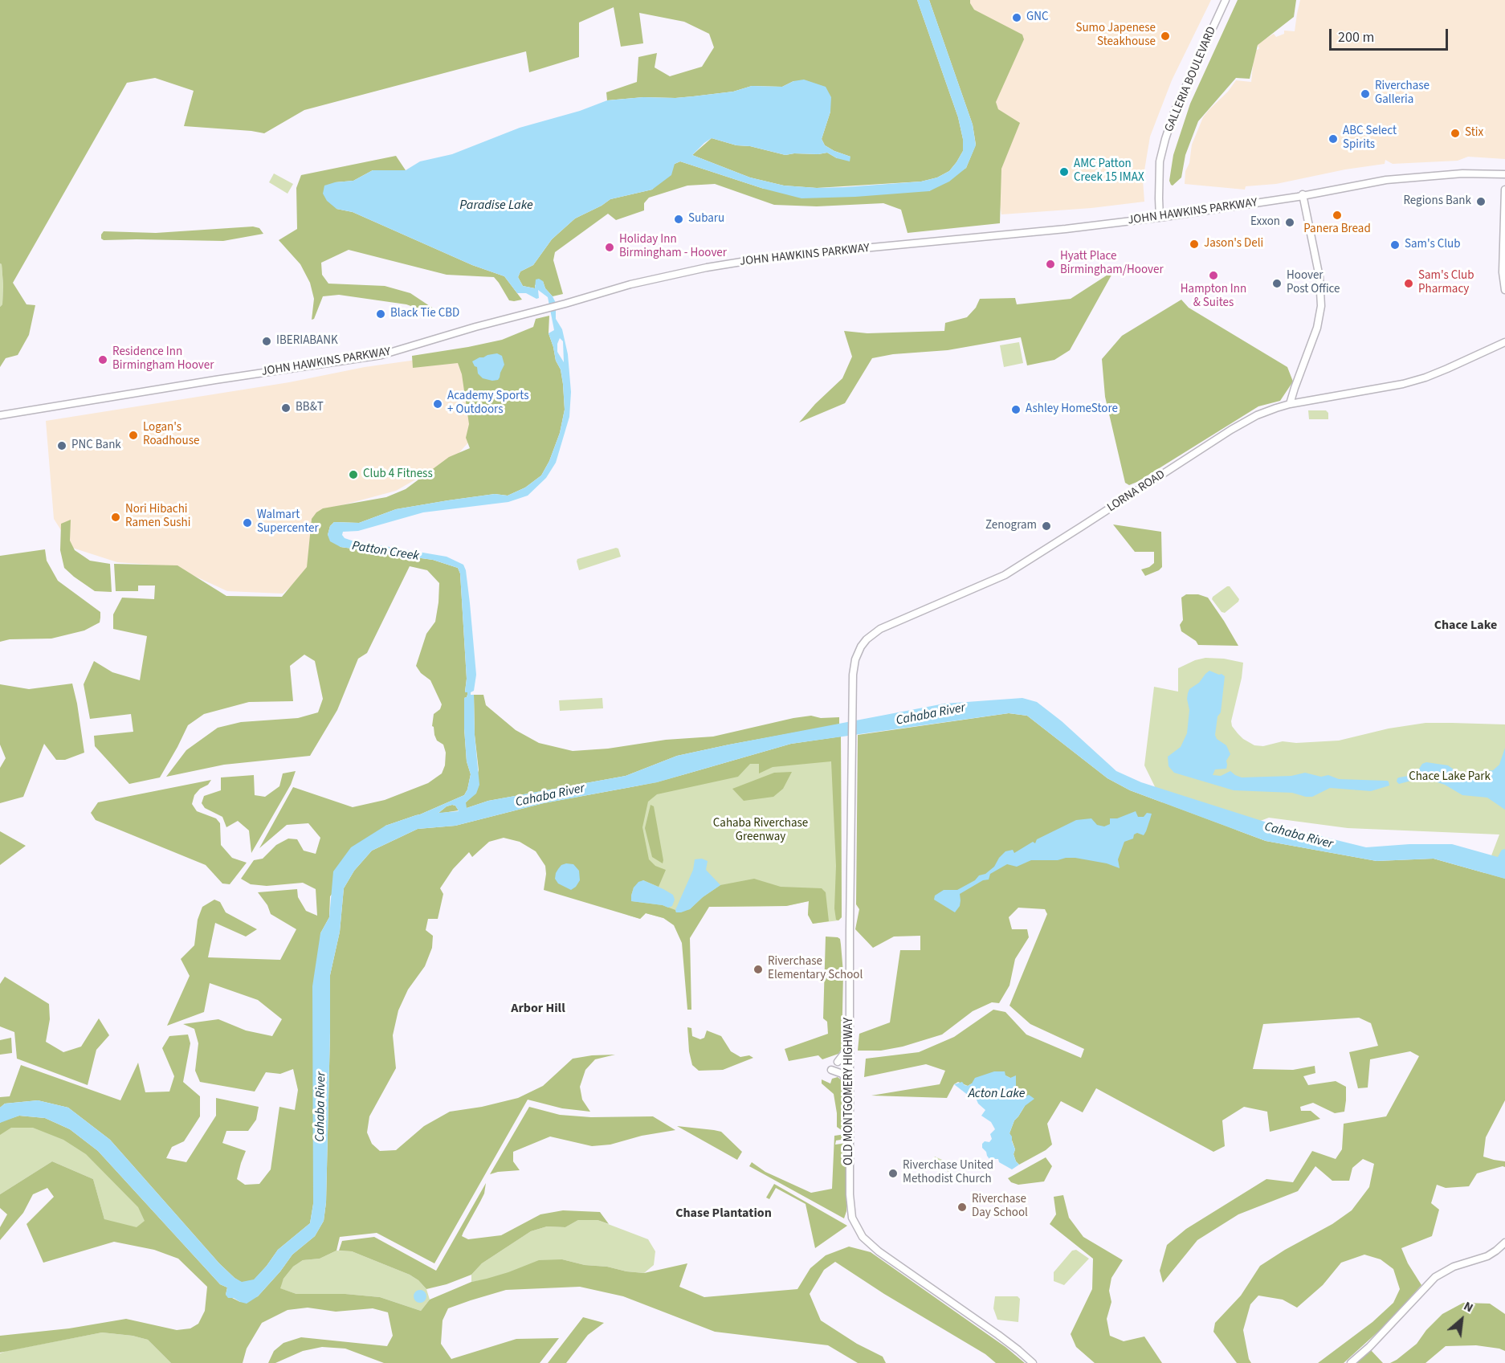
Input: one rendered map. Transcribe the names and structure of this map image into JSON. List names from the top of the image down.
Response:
{
  "streets": {
    "street": [
      "GALLERIA BOULEVARD",
      "JOHN HAWKINS PARKWAY",
      "LORNA ROAD",
      "OLD MONTGOMERY HIGHWAY"
    ]
  },
  "crossings": [
    ["GALLERIA BOULEVARD", "JOHN HAWKINS PARKWAY"],
    ["LORNA ROAD", "OLD MONTGOMERY HIGHWAY"]
  ],
  "districts": ["Chace Lake", "Arbor Hill", "Chase Plantation"],
  "water": [
    "Paradise Lake",
    "Patton Creek",
    "Cahaba River",
    "Acton Lake"
  ],
  "parks": ["Chace Lake Park", "Cahaba Riverchase Greenway"],
  "places": [
    "GNC",
    "Sumo Japenese Steakhouse",
    "Riverchase Galleria",
    "Stix",
    "ABC Select Spirits",
    "AMC Patton Creek 15 IMAX",
    "Regions Bank",
    "Panera Bread",
    "Subaru",
    "Exxon",
    "Jason's Deli",
    "Sam's Club",
    "Holiday Inn Birmingham - Hoover",
    "Hyatt Place Birmingham/Hoover",
    "Hampton Inn & Suites",
    "Hoover Post Office",
    "Sam's Club Pharmacy",
    "Black Tie CBD",
    "IBERIABANK",
    "Residence Inn Birmingham Hoover",
    "Academy Sports + Outdoors",
    "BB&T",
    "Ashley HomeStore",
    "Logan's Roadhouse",
    "PNC Bank",
    "Club 4 Fitness",
    "Nori Hibachi Ramen Sushi",
    "Walmart Supercenter",
    "Zenogram",
    "Riverchase Elementary School",
    "Riverchase United Methodist Church",
    "Riverchase Day School"
  ],
  "scale_bar": "200 m",
  "north": "top right"
}
